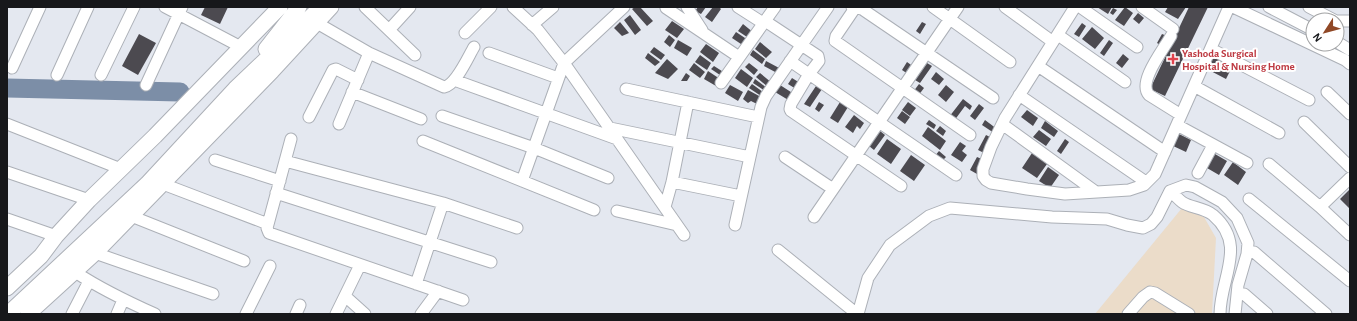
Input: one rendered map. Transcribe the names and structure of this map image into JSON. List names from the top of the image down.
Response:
{
  "places": {
    "health": ["Yashoda Surgical Hospital & Nursing Home"]
  },
  "north": "bottom left"
}
